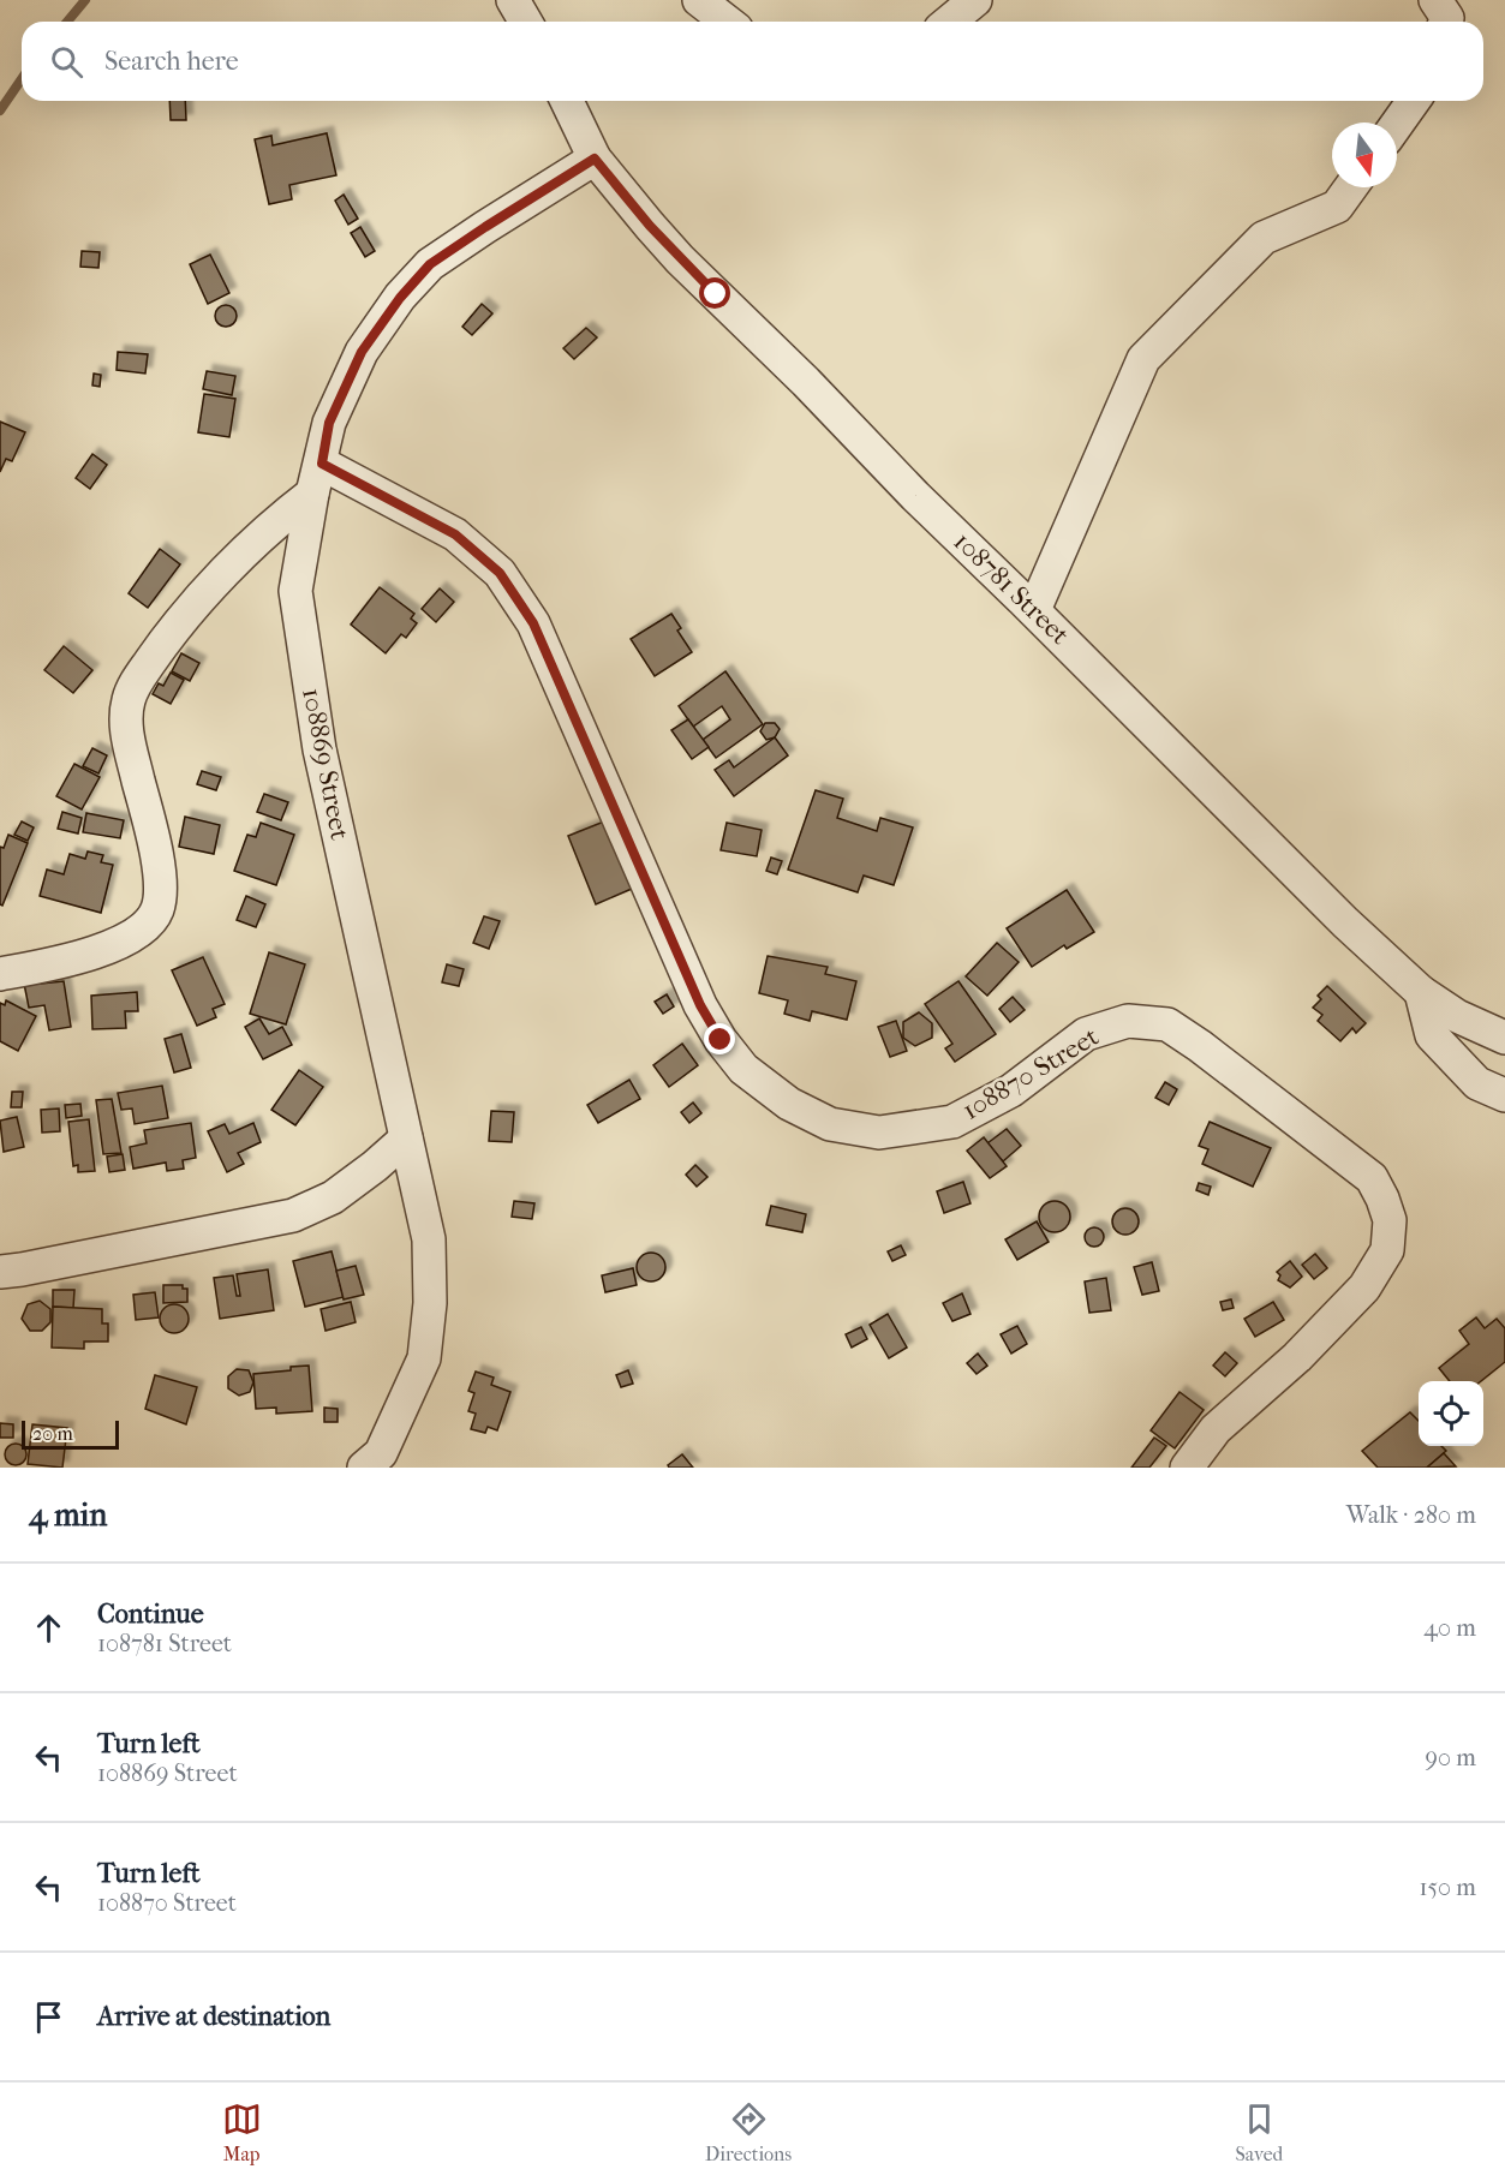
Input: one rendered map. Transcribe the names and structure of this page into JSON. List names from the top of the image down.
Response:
{
  "streets": {
    "street": ["108781 Street", "108869 Street", "108870 Street"]
  },
  "crossings": [
    ["108781 Street", "108869 Street"],
    ["108869 Street", "108870 Street"]
  ],
  "scale_bar": "20 m",
  "north": "bottom",
  "page": {
    "search": "Search here",
    "scale": "20 m",
    "heading": ["4 min", "Walk · 280 m"],
    "list": [
      ["Continue", "108781 Street", "40 m"],
      ["Turn left", "108869 Street", "90 m"],
      ["Turn left", "108870 Street", "150 m"],
      "Arrive at destination"
    ],
    "nav": ["Map", "Directions", "Saved"]
  }
}
